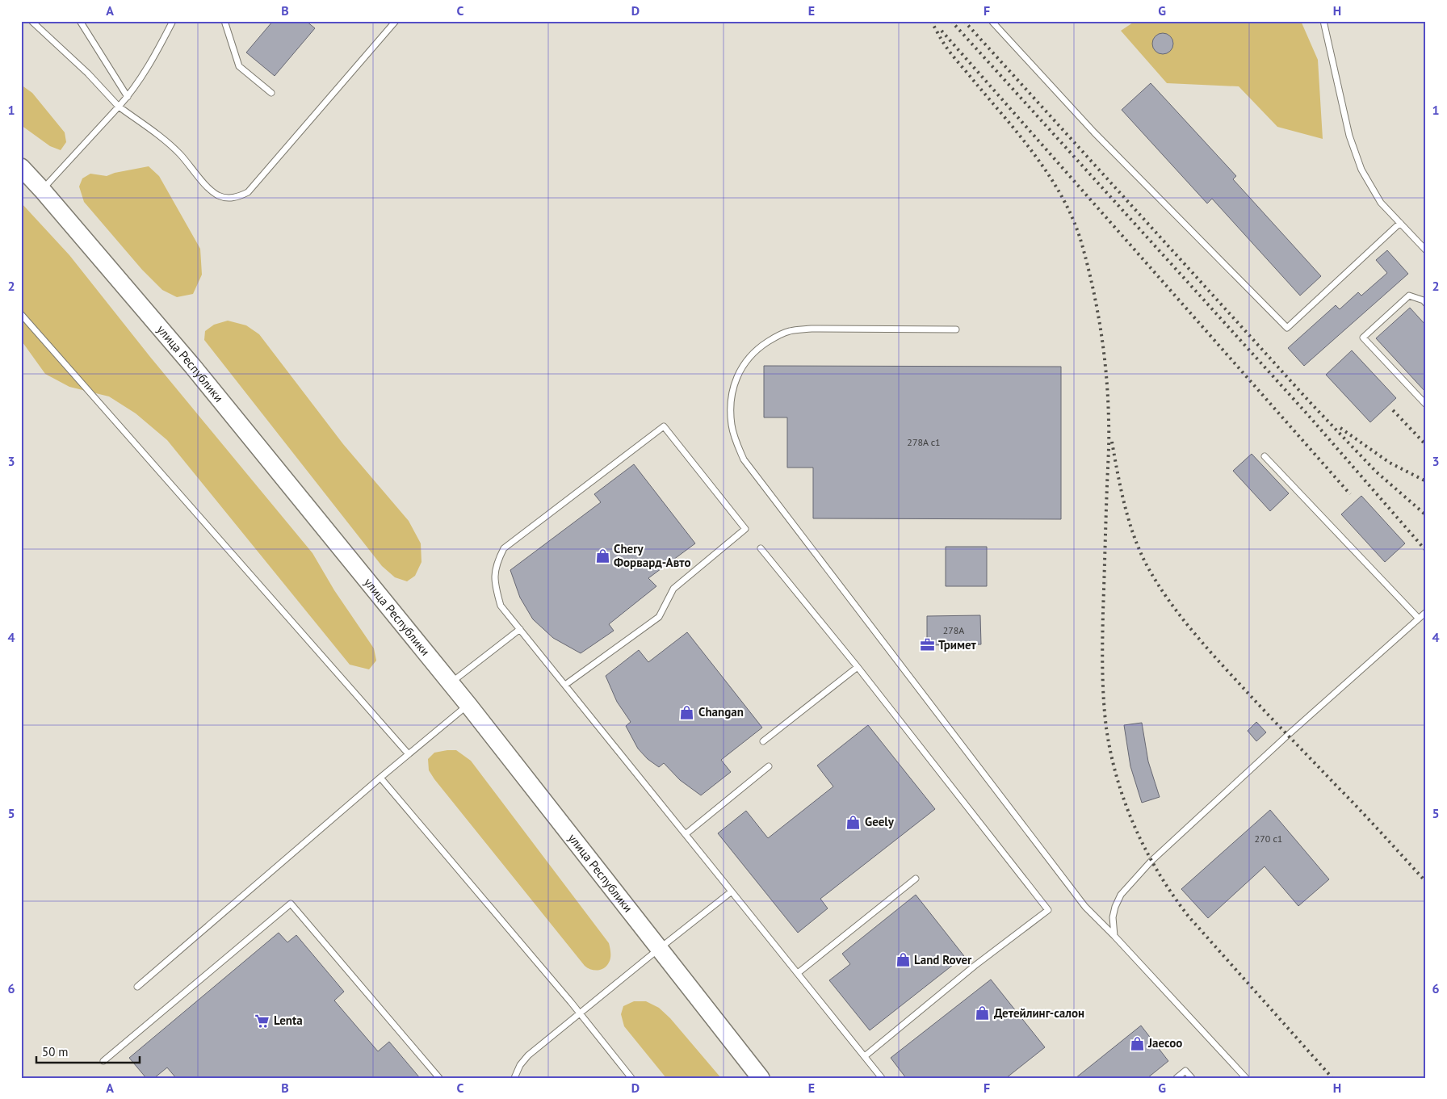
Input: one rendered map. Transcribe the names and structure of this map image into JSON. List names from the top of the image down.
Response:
{
  "streets": {
    "main road": ["улица Республики"]
  },
  "places": {
    "shop": [
      "Chery Форвард-Авто",
      "Changan",
      "Geely",
      "Land Rover",
      "Детейлинг-салон",
      "Jaecoo"
    ],
    "office": ["Тримет"],
    "supermarket": ["Lenta"]
  },
  "house_numbers": ["278А с1", "278А", "270 с1"],
  "scale_bar": "50 m",
  "grid": {
    "columns": [
      "A",
      "B",
      "C",
      "D",
      "E",
      "F",
      "G",
      "H"
    ],
    "rows": [
      "1",
      "2",
      "3",
      "4",
      "5",
      "6"
    ]
  }
}
